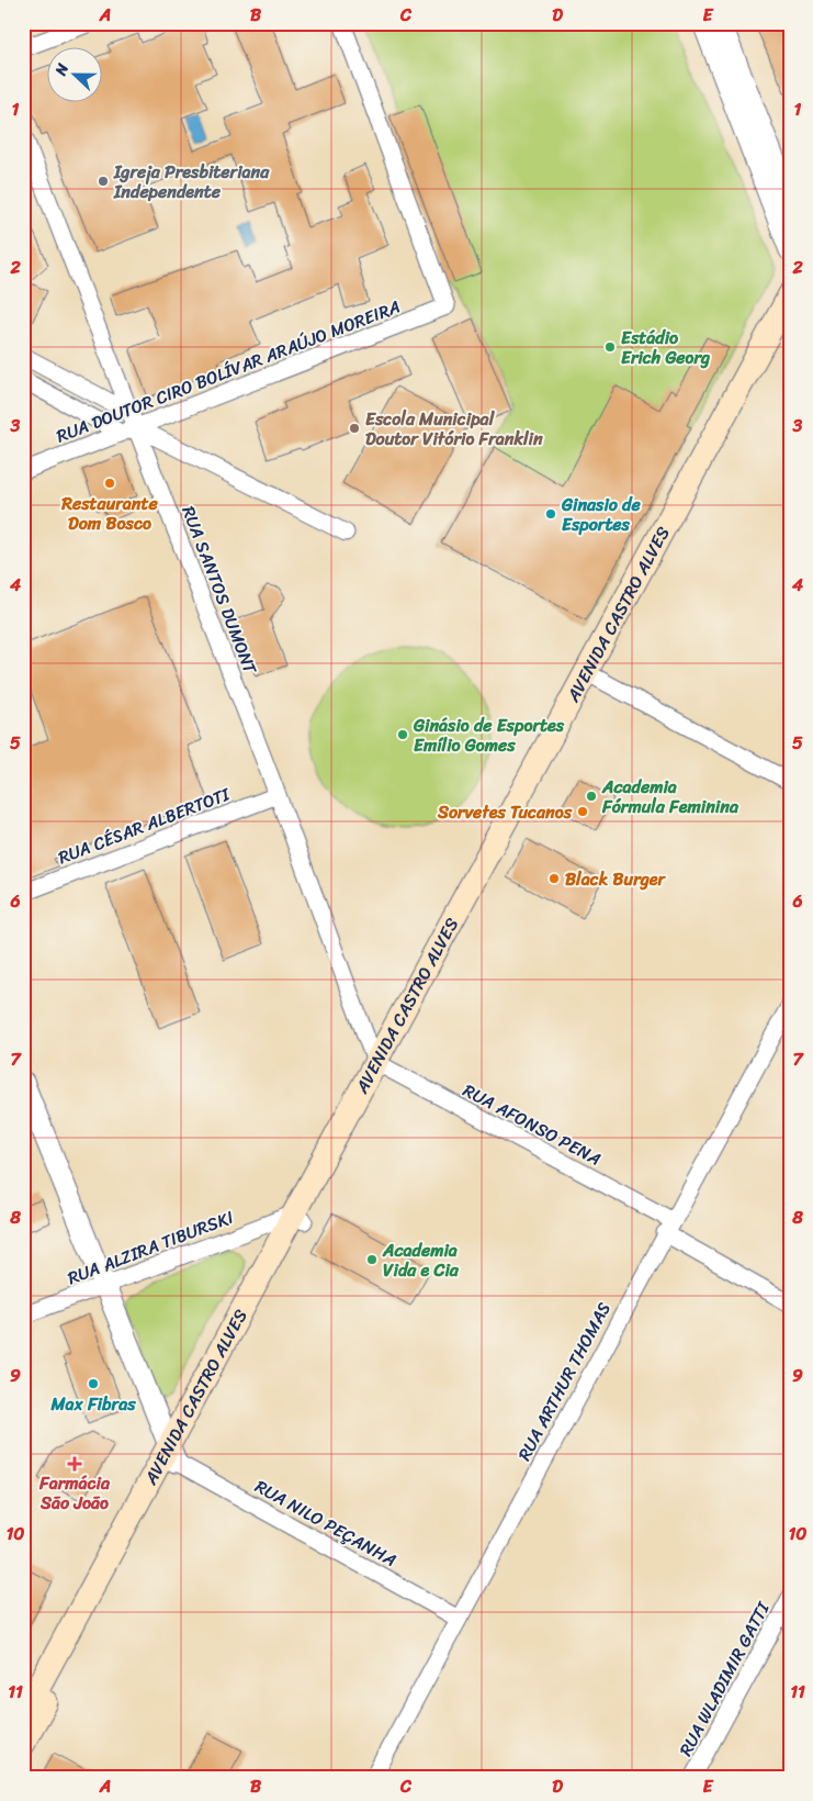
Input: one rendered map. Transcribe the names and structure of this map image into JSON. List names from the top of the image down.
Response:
{
  "streets": {
    "main road": ["AVENIDA CASTRO ALVES"],
    "street": [
      "RUA DOUTOR CIRO BOLÍVAR ARAÚJO MOREIRA",
      "RUA SANTOS DUMONT",
      "RUA CÉSAR ALBERTOTI",
      "RUA AFONSO PENA",
      "RUA ALZIRA TIBURSKI",
      "RUA ARTHUR THOMAS",
      "RUA NILO PEÇANHA",
      "RUA WLADIMIR GATTI"
    ]
  },
  "crossings": [
    ["RUA DOUTOR CIRO BOLÍVAR ARAÚJO MOREIRA", "RUA SANTOS DUMONT"],
    ["RUA SANTOS DUMONT", "AVENIDA CASTRO ALVES"],
    ["RUA SANTOS DUMONT", "RUA CÉSAR ALBERTOTI"],
    ["RUA SANTOS DUMONT", "RUA AFONSO PENA"],
    ["AVENIDA CASTRO ALVES", "RUA AFONSO PENA"],
    ["AVENIDA CASTRO ALVES", "RUA ALZIRA TIBURSKI"],
    ["AVENIDA CASTRO ALVES", "RUA NILO PEÇANHA"],
    ["RUA AFONSO PENA", "RUA ARTHUR THOMAS"],
    ["RUA ARTHUR THOMAS", "RUA NILO PEÇANHA"]
  ],
  "places": {
    "other": [
      "Igreja Presbiteriana Independente",
      "Estádio Erich Georg",
      "Escola Municipal Doutor Vitório Franklin",
      "Restaurante Dom Bosco",
      "Ginasio de Esportes",
      "Ginásio de Esportes Emílio Gomes",
      "Academia Fórmula Feminina",
      "Sorvetes Tucanos",
      "Black Burger",
      "Academia Vida e Cia",
      "Max Fibras"
    ],
    "health": ["Farmácia São João"]
  },
  "north": "left",
  "grid": {
    "columns": [
      "A",
      "B",
      "C",
      "D",
      "E"
    ],
    "rows": [
      "1",
      "2",
      "3",
      "4",
      "5",
      "6",
      "7",
      "8",
      "9",
      "10",
      "11"
    ]
  }
}
